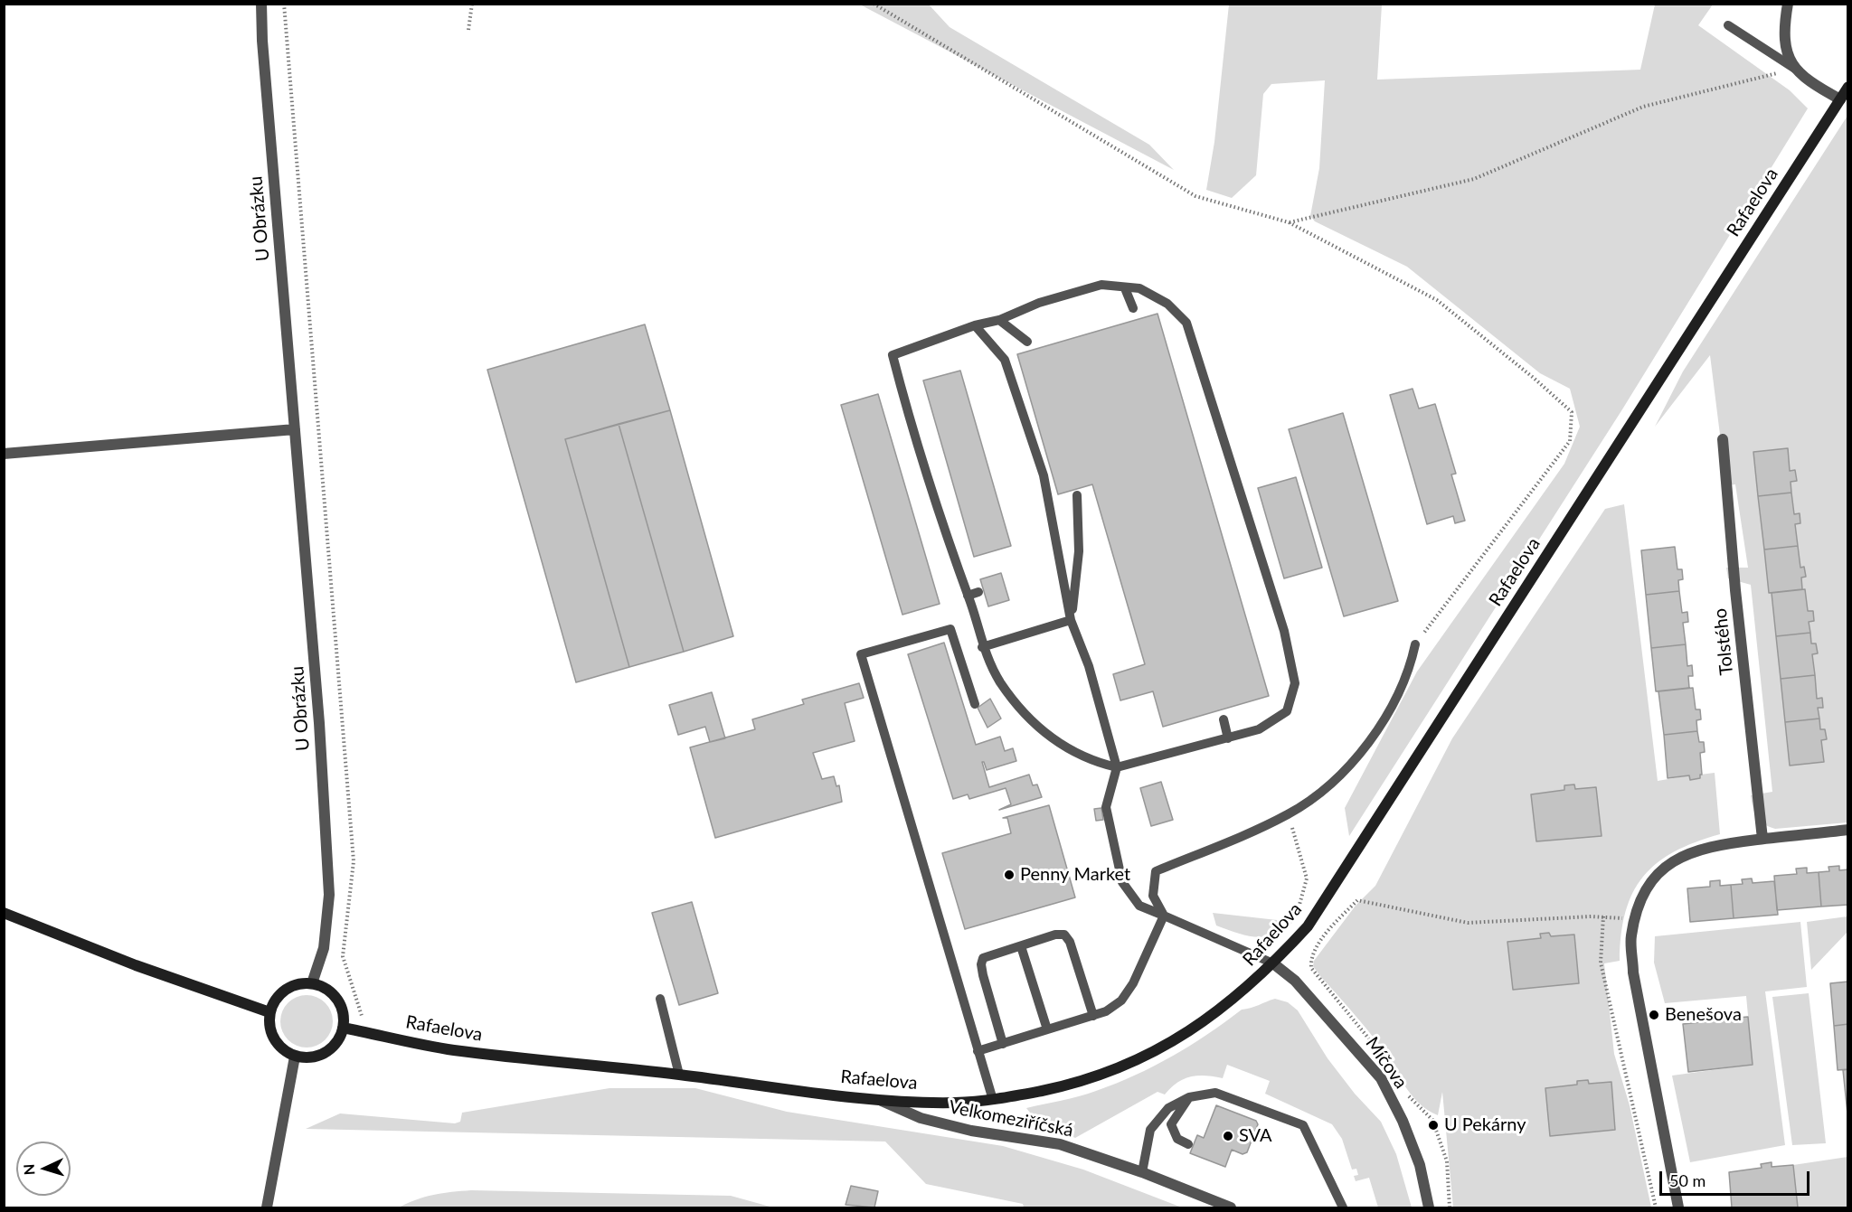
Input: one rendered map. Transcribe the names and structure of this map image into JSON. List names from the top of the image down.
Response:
{
  "streets": {
    "main road": ["Rafaelova"],
    "street": [
      "U Obrázku",
      "Tolstého",
      "Míčova",
      "Velkomeziříčská"
    ]
  },
  "crossings": [
    ["Rafaelova", "U Obrázku"],
    ["Rafaelova", "Míčova"],
    ["Rafaelova", "Velkomeziříčská"]
  ],
  "places": [
    "Penny Market",
    "Benešova",
    "U Pekárny",
    "SVA"
  ],
  "scale_bar": "50 m",
  "north": "left"
}
